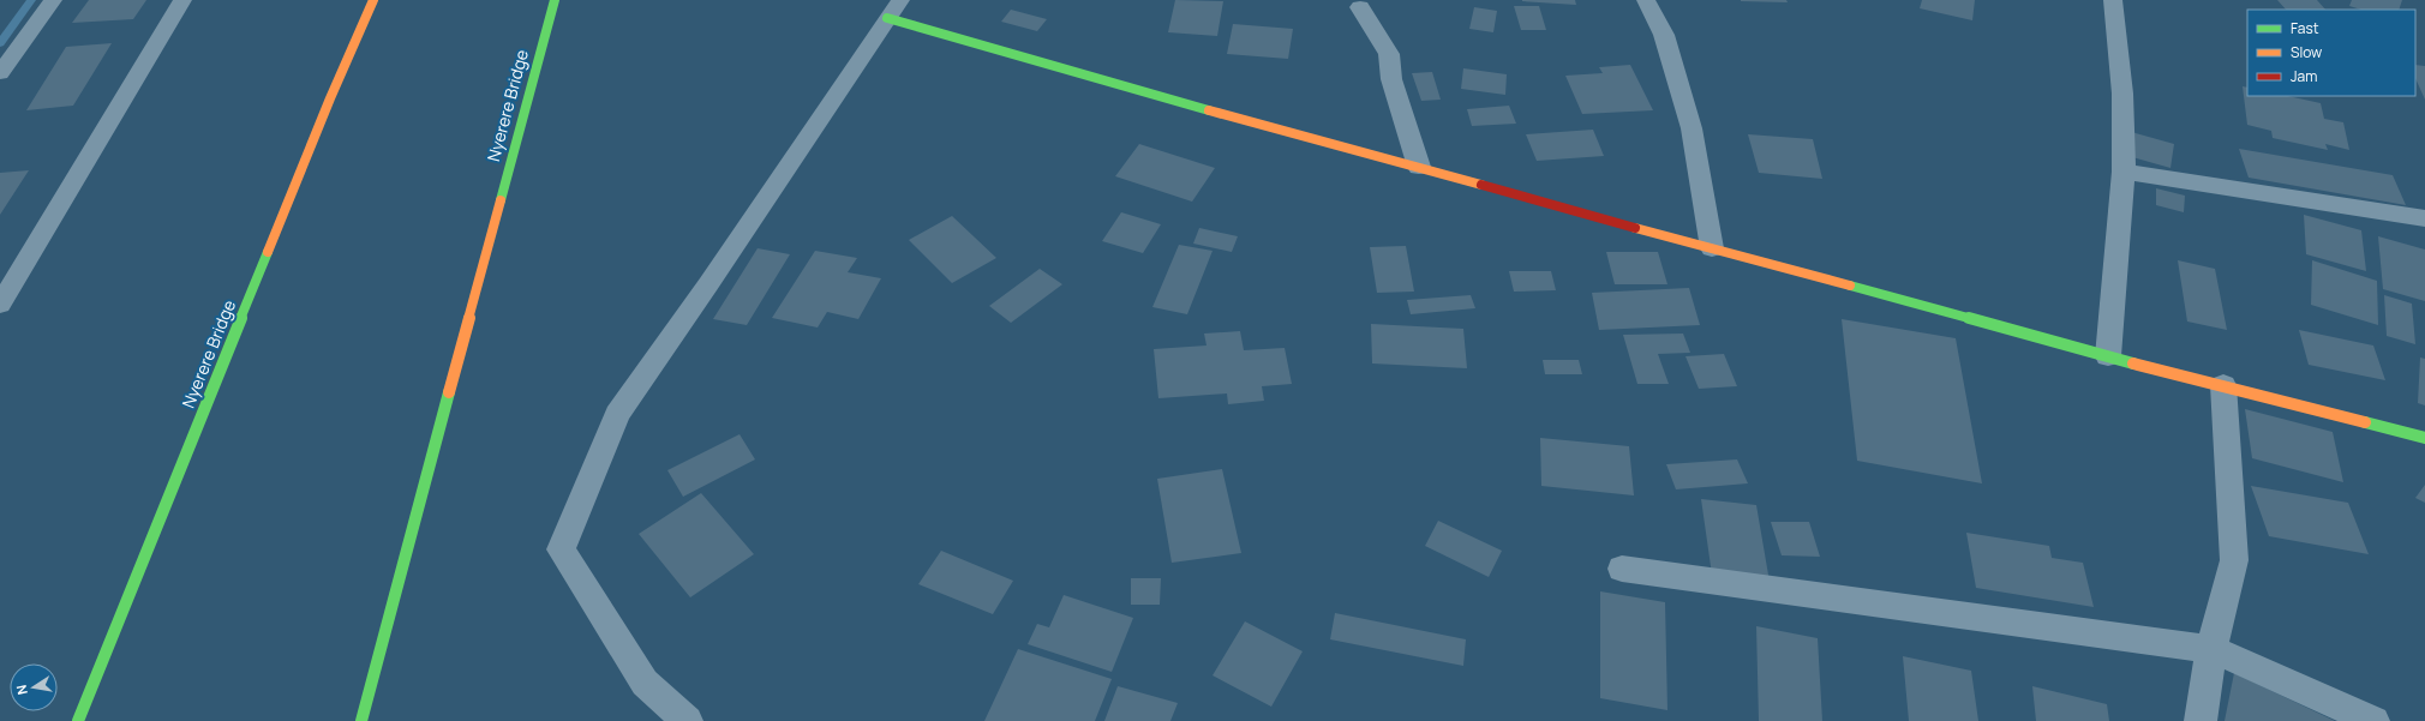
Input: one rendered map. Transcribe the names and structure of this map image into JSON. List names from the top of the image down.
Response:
{
  "streets": {
    "main road": ["Nyerere Bridge"]
  },
  "legend": ["Fast", "Slow", "Jam"],
  "north": "left"
}
